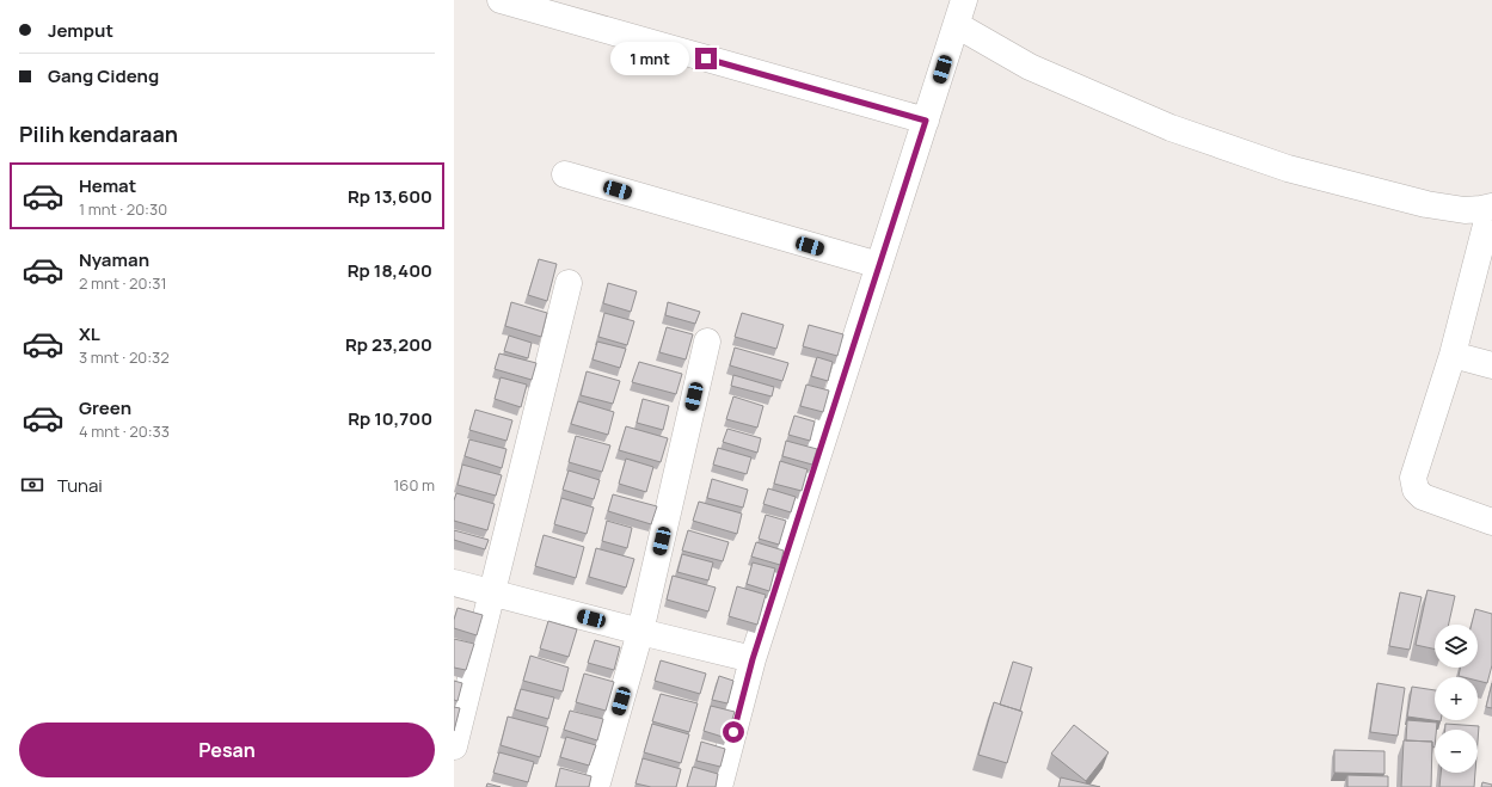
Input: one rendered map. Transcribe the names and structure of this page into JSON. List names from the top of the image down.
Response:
{
  "page": {
    "banner": ["Jemput", "Gang Cideng"],
    "bubble": "1 mnt",
    "heading": "Pilih kendaraan",
    "list": [
      {
        "name": "Hemat",
        "note": "1 mnt · 20:30",
        "value": "Rp 13,600"
      },
      {
        "name": "Nyaman",
        "note": "2 mnt · 20:31",
        "value": "Rp 18,400"
      },
      {
        "name": "XL",
        "note": "3 mnt · 20:32",
        "value": "Rp 23,200"
      },
      {
        "name": "Green",
        "note": "4 mnt · 20:33",
        "value": "Rp 10,700"
      }
    ],
    "pay": ["Tunai", "160 m"],
    "map_buttons": ["+", "−"],
    "buttons": "Pesan"
  }
}
